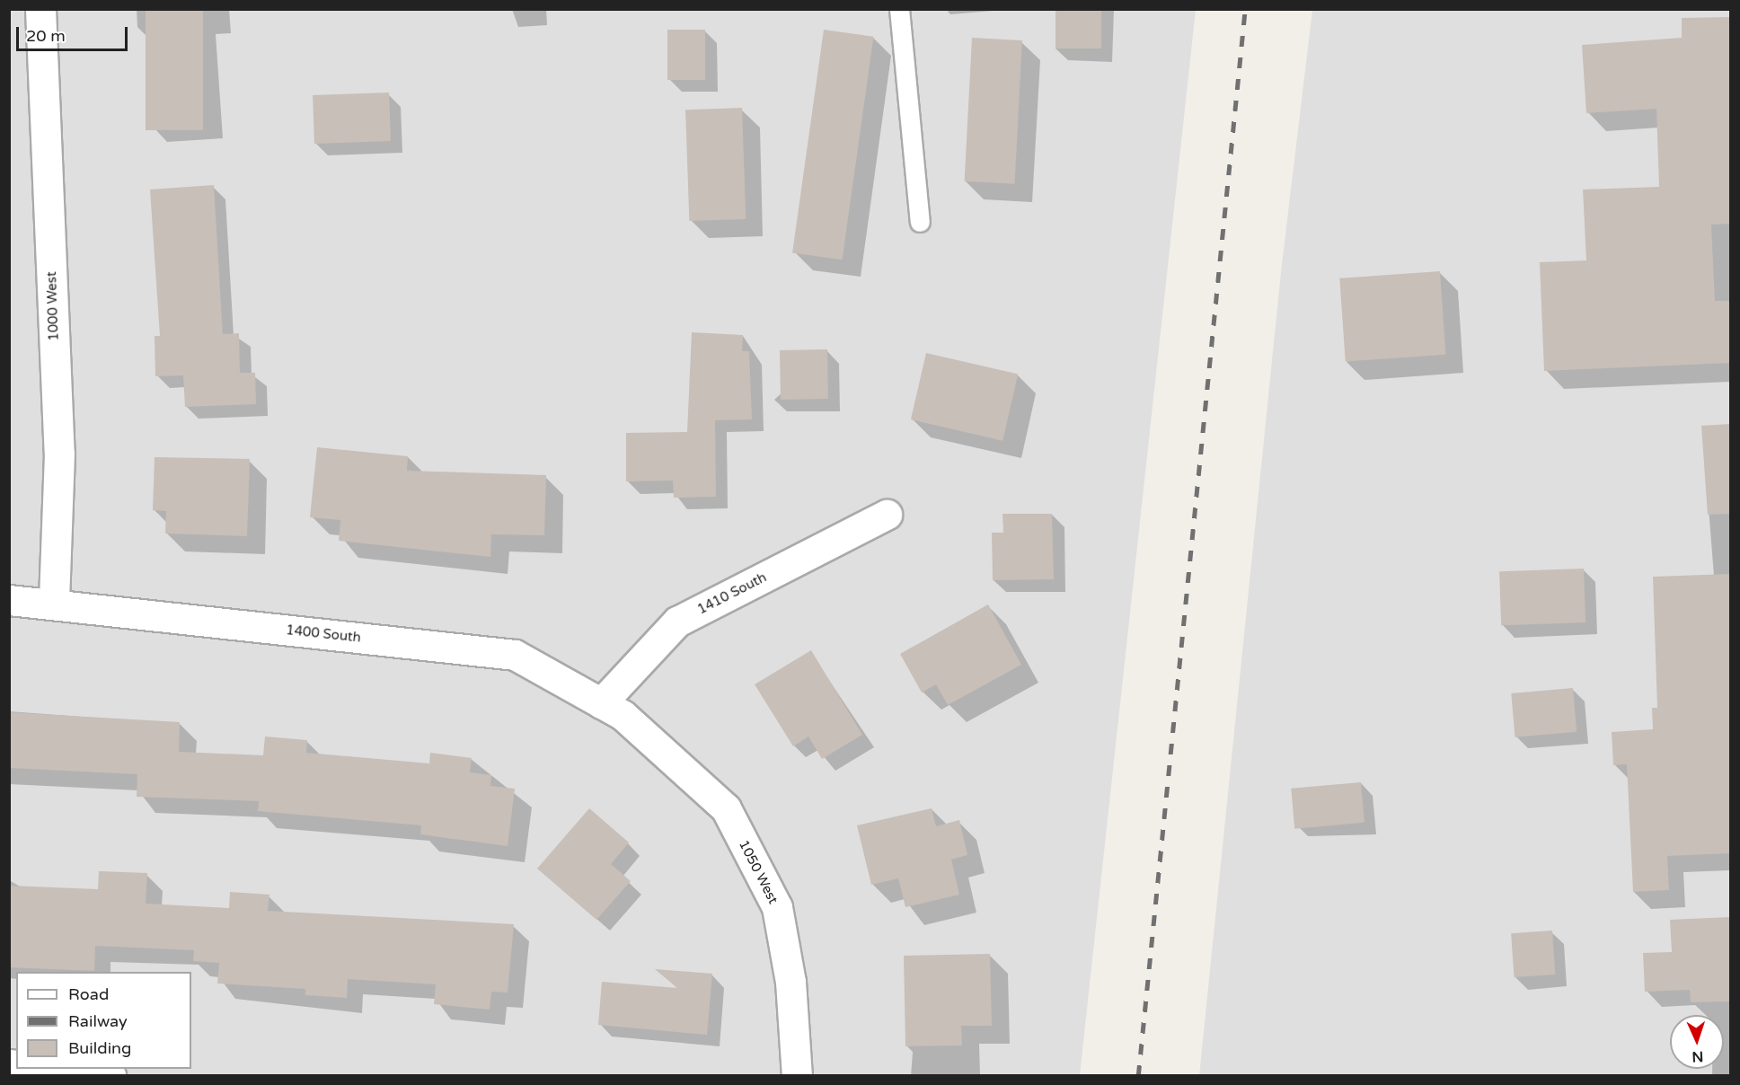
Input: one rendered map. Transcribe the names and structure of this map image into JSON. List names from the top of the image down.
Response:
{
  "streets": {
    "street": [
      "1000 West",
      "1410 South",
      "1400 South",
      "1050 West"
    ]
  },
  "crossings": [
    ["1000 West", "1400 South"],
    ["1410 South", "1400 South"],
    ["1410 South", "1050 West"],
    ["1400 South", "1050 West"]
  ],
  "legend": ["Road", "Railway", "Building"],
  "scale_bar": "20 m",
  "north": "bottom"
}
